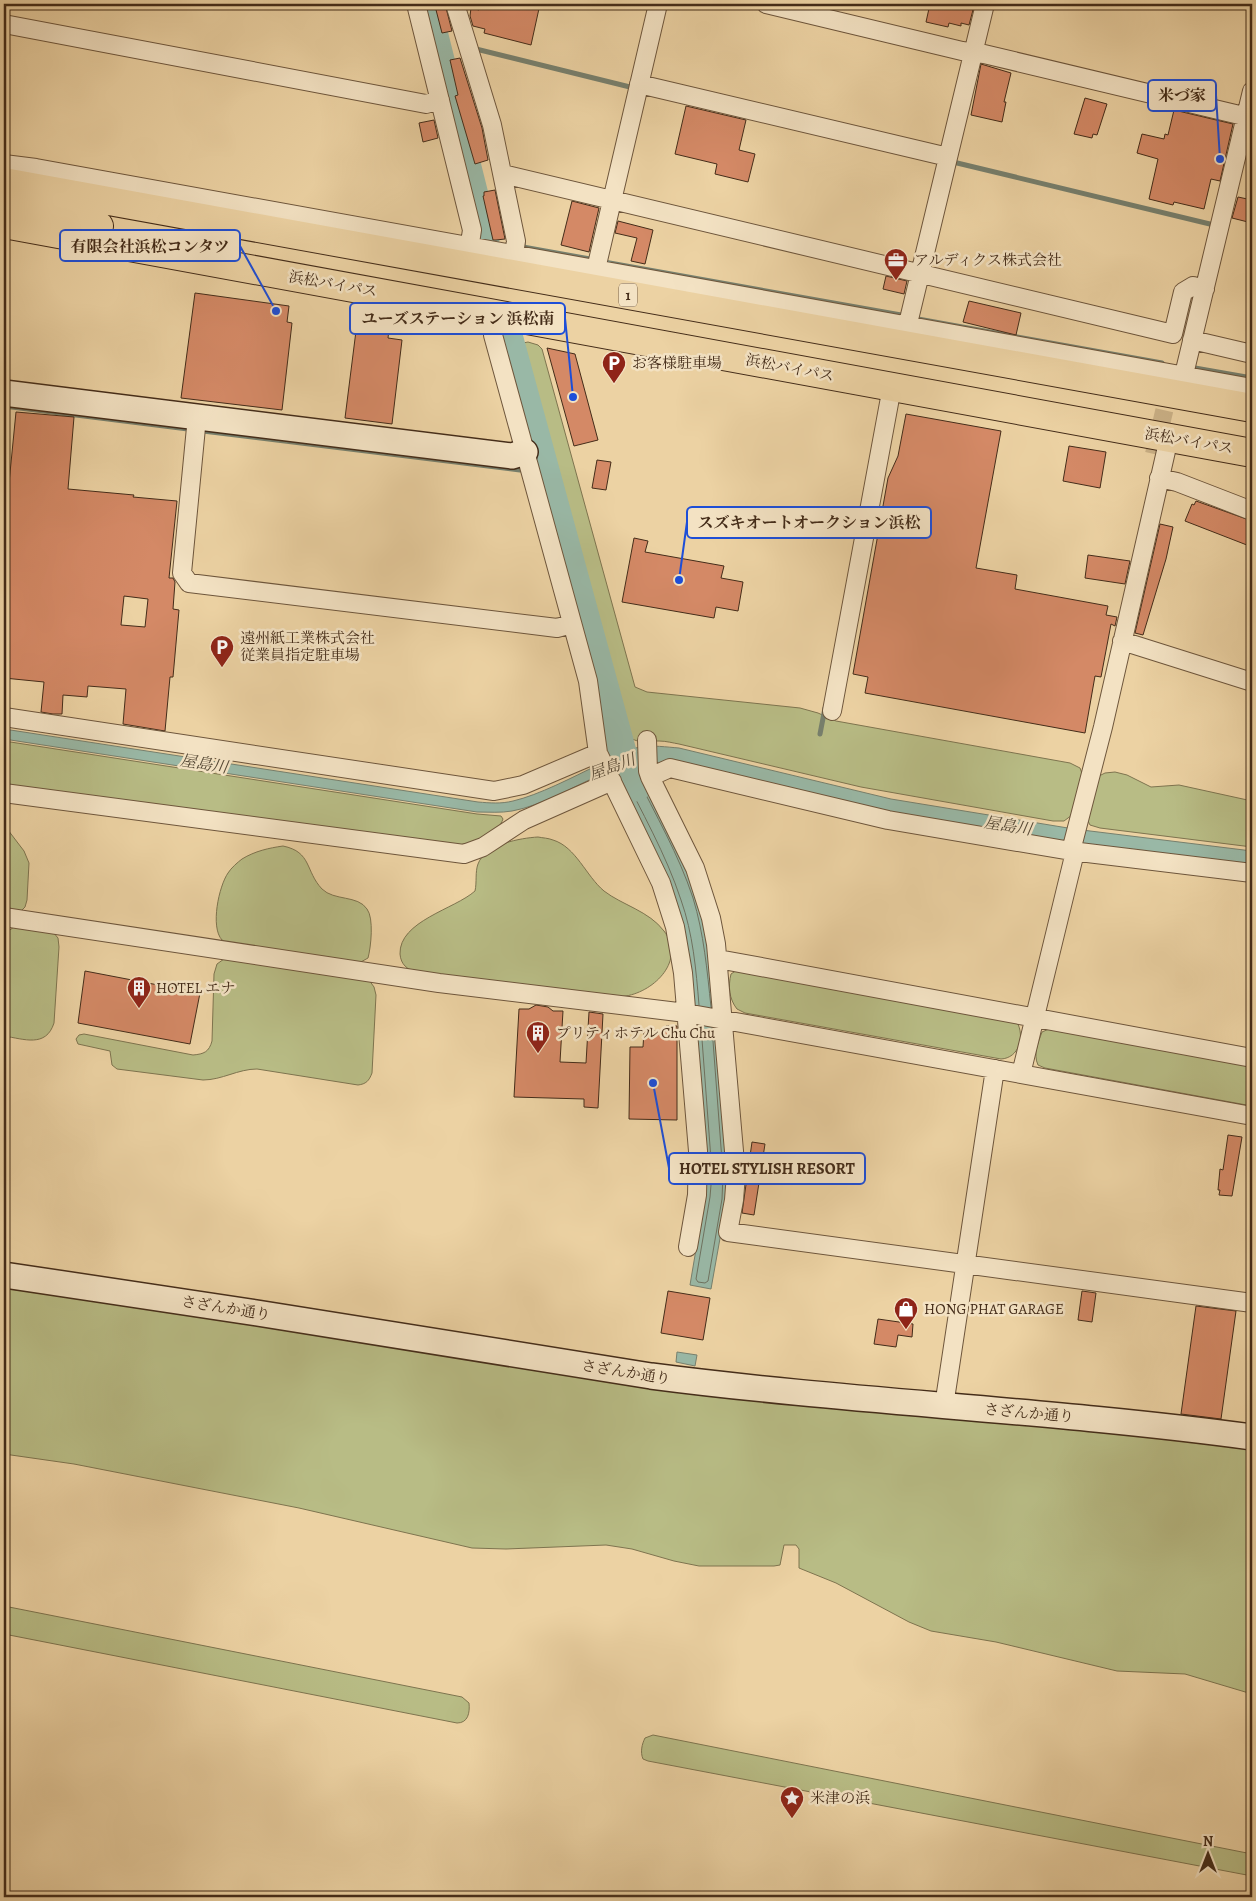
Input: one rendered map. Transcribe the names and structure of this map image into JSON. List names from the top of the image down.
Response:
{
  "streets": {
    "highway": ["浜松バイパス", "1"],
    "street": ["さざんか通り"]
  },
  "water": ["屋島川"],
  "places": {
    "other": [
      "米づ家",
      "有限会社浜松コンタツ",
      "ユーズステーション 浜松南",
      "スズキオートオークション浜松",
      "HOTEL STYLISH RESORT"
    ],
    "office": ["アルディクス株式会社"],
    "parking": ["お客様駐車場", "遠州紙工業株式会社 従業員指定駐車場"],
    "building": ["HOTEL エナ", "プリティホテル Chu Chu"],
    "shop": ["HONG PHAT GARAGE"],
    "place": ["米津の浜"]
  },
  "north": "top"
}
